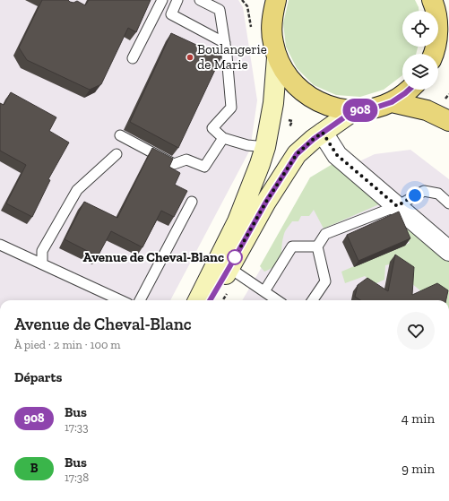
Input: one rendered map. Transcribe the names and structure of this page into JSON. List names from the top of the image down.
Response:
{
  "places": ["Boulangerie de Marie", "Avenue de Cheval-Blanc"],
  "lines": ["bus line 908"],
  "page": {
    "on_map": "908",
    "heading": [
      ["Avenue de Cheval-Blanc", "À pied · 2 min · 100 m"],
      "Départs"
    ],
    "list": [
      {
        "mark": "908",
        "name": "Bus",
        "note": "17:33",
        "value": "4 min"
      },
      {
        "mark": "B",
        "name": "Bus",
        "note": "17:38",
        "value": "9 min"
      }
    ]
  }
}
